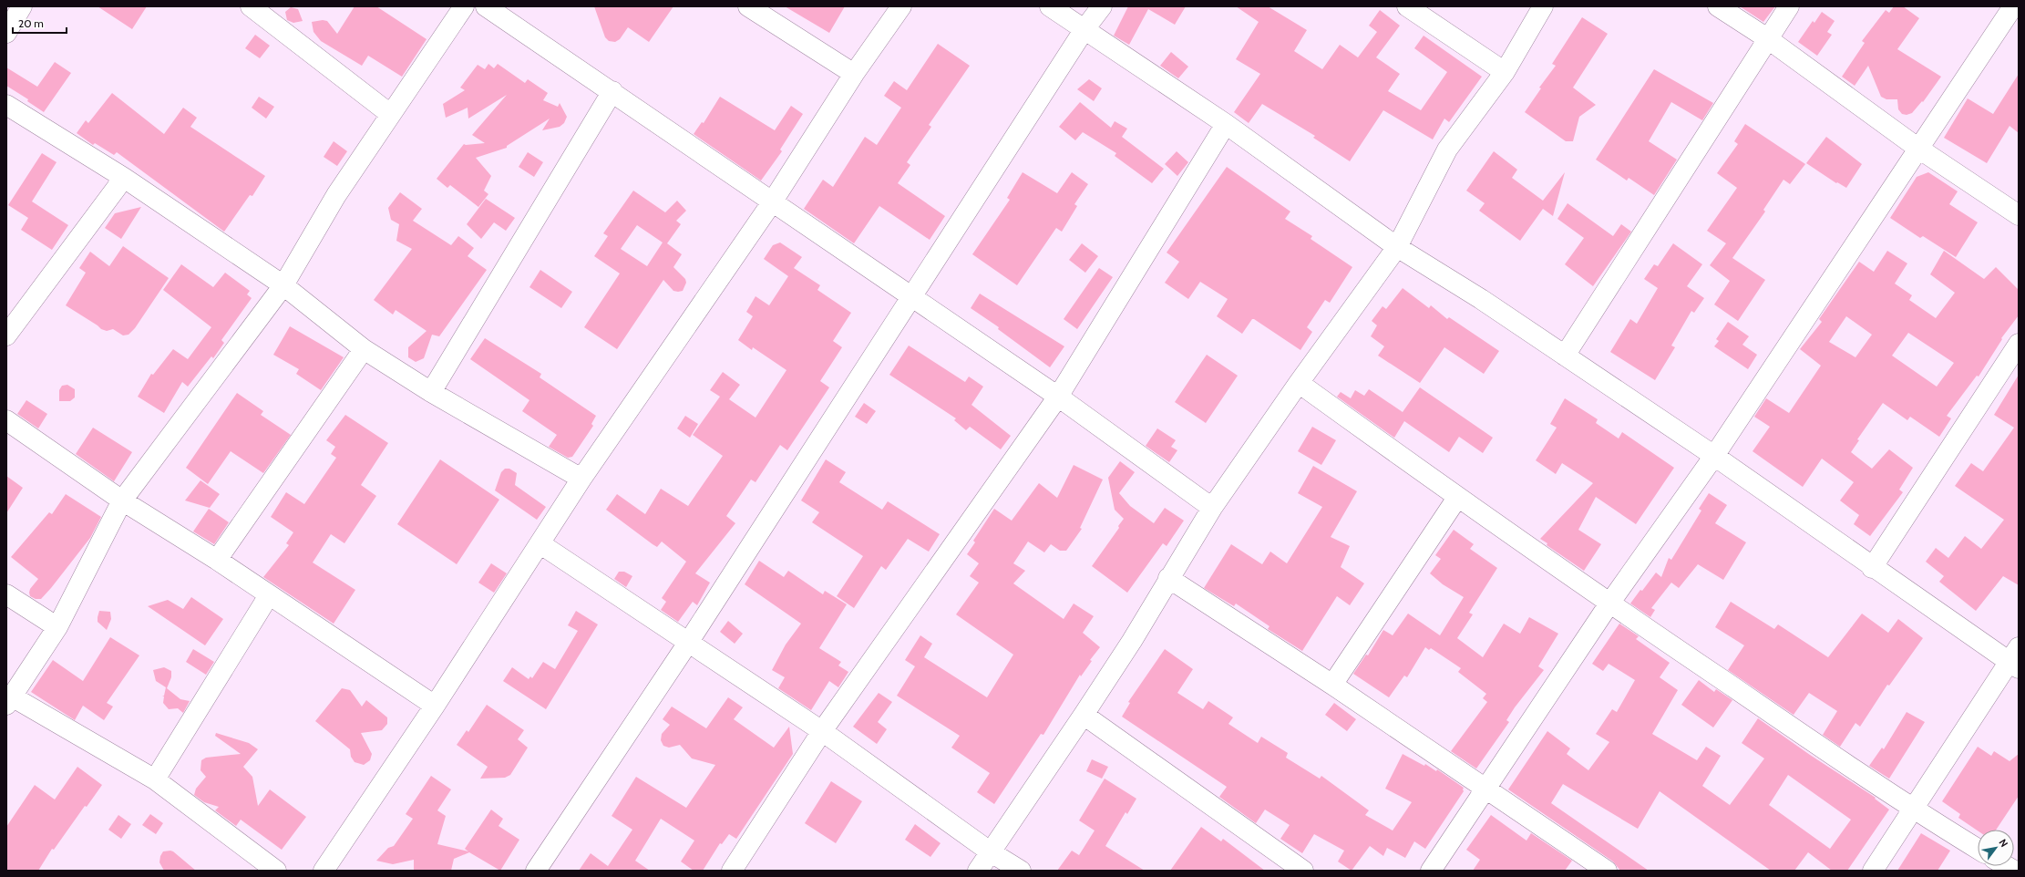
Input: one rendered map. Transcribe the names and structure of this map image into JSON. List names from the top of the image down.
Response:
{
  "scale_bar": "20 m",
  "north": "top right"
}
